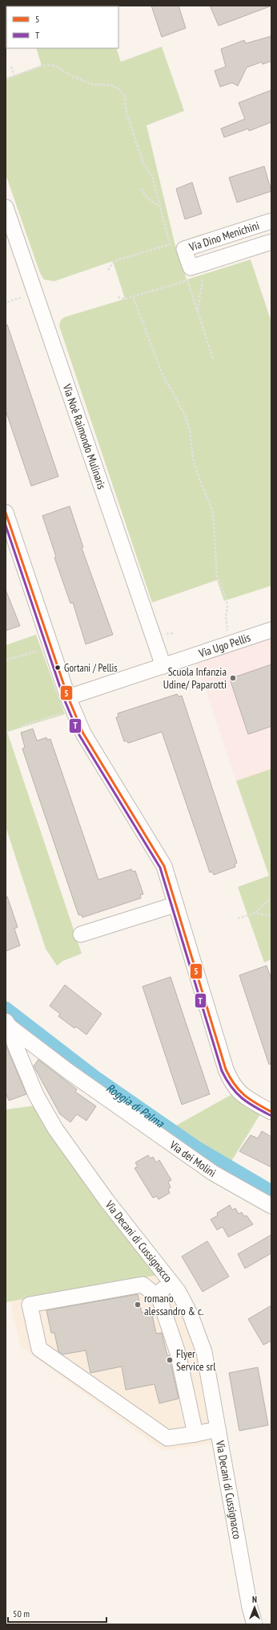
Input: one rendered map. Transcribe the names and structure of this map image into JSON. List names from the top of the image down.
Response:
{
  "streets": {
    "street": [
      "Via Dino Menichini",
      "Via Noè Raimondo Mulinaris",
      "Via Ugo Pellis",
      "Via dei Molini",
      "Via Decani di Cussignacco"
    ]
  },
  "crossings": [
    ["Via Noè Raimondo Mulinaris", "Via Ugo Pellis"],
    ["Via dei Molini", "Via Decani di Cussignacco"]
  ],
  "water": ["Roggia di Palma"],
  "places": [
    "Gortani / Pellis",
    "Scuola Infanzia Udine/ Paparotti",
    "romano alessandro & c.",
    "Flyer Service srl"
  ],
  "lines": ["transit line 5", "transit line T"],
  "legend": ["5", "T"],
  "scale_bar": "50 m",
  "north": "top"
}
